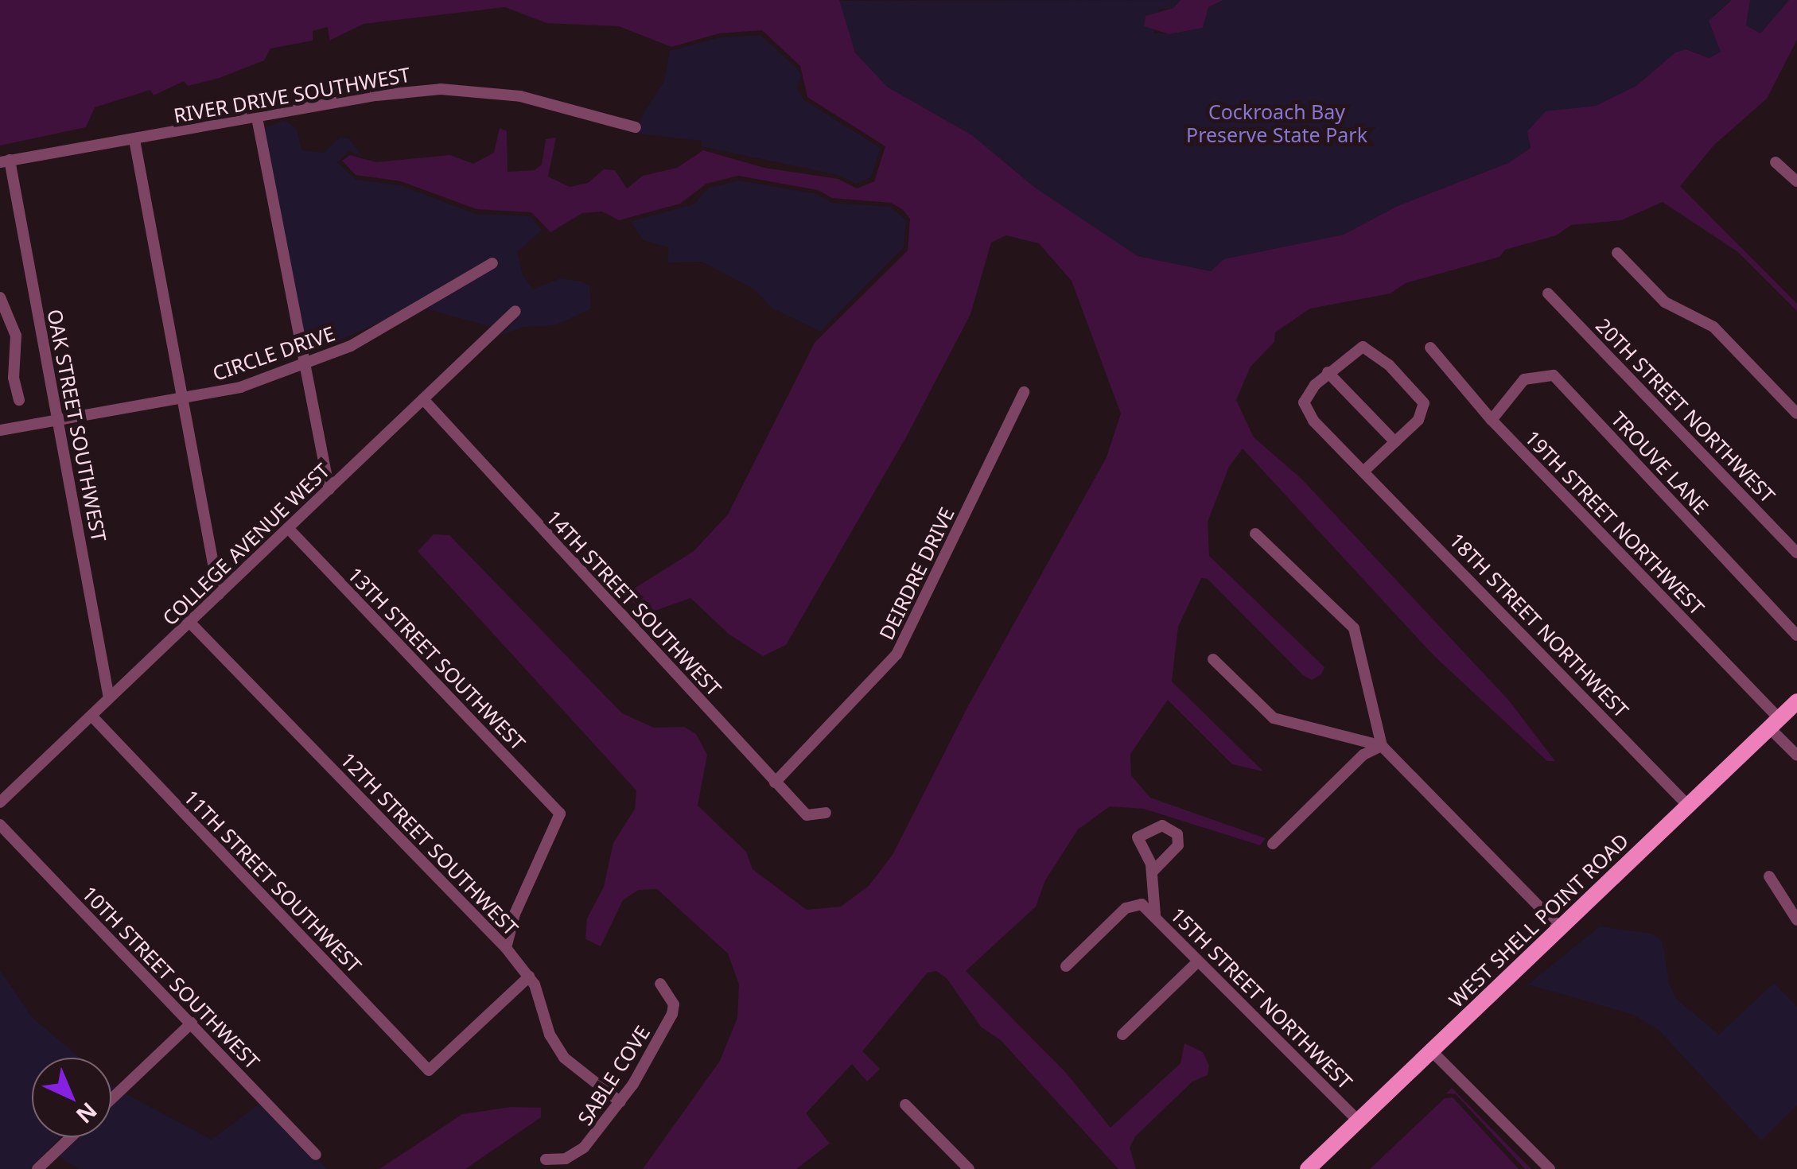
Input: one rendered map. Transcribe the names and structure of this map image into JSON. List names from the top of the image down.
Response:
{
  "streets": {
    "street": [
      "RIVER DRIVE SOUTHWEST",
      "CIRCLE DRIVE",
      "20TH STREET NORTHWEST",
      "OAK STREET SOUTHWEST",
      "TROUVE LANE",
      "19TH STREET NORTHWEST",
      "COLLEGE AVENUE WEST",
      "DEIRDRE DRIVE",
      "14TH STREET SOUTHWEST",
      "18TH STREET NORTHWEST",
      "13TH STREET SOUTHWEST",
      "12TH STREET SOUTHWEST",
      "11TH STREET SOUTHWEST",
      "WEST SHELL POINT ROAD",
      "10TH STREET SOUTHWEST",
      "15TH STREET NORTHWEST",
      "SABLE COVE"
    ]
  },
  "crossings": [
    ["RIVER DRIVE SOUTHWEST", "OAK STREET SOUTHWEST"],
    ["CIRCLE DRIVE", "OAK STREET SOUTHWEST"],
    ["OAK STREET SOUTHWEST", "COLLEGE AVENUE WEST"],
    ["TROUVE LANE", "19TH STREET NORTHWEST"],
    ["19TH STREET NORTHWEST", "WEST SHELL POINT ROAD"],
    ["COLLEGE AVENUE WEST", "14TH STREET SOUTHWEST"],
    ["COLLEGE AVENUE WEST", "13TH STREET SOUTHWEST"],
    ["COLLEGE AVENUE WEST", "12TH STREET SOUTHWEST"],
    ["COLLEGE AVENUE WEST", "11TH STREET SOUTHWEST"],
    ["DEIRDRE DRIVE", "14TH STREET SOUTHWEST"],
    ["18TH STREET NORTHWEST", "WEST SHELL POINT ROAD"],
    ["13TH STREET SOUTHWEST", "12TH STREET SOUTHWEST"],
    ["12TH STREET SOUTHWEST", "11TH STREET SOUTHWEST"],
    ["12TH STREET SOUTHWEST", "SABLE COVE"],
    ["WEST SHELL POINT ROAD", "15TH STREET NORTHWEST"]
  ],
  "parks": ["Cockroach Bay Preserve State Park"],
  "north": "bottom right"
}
